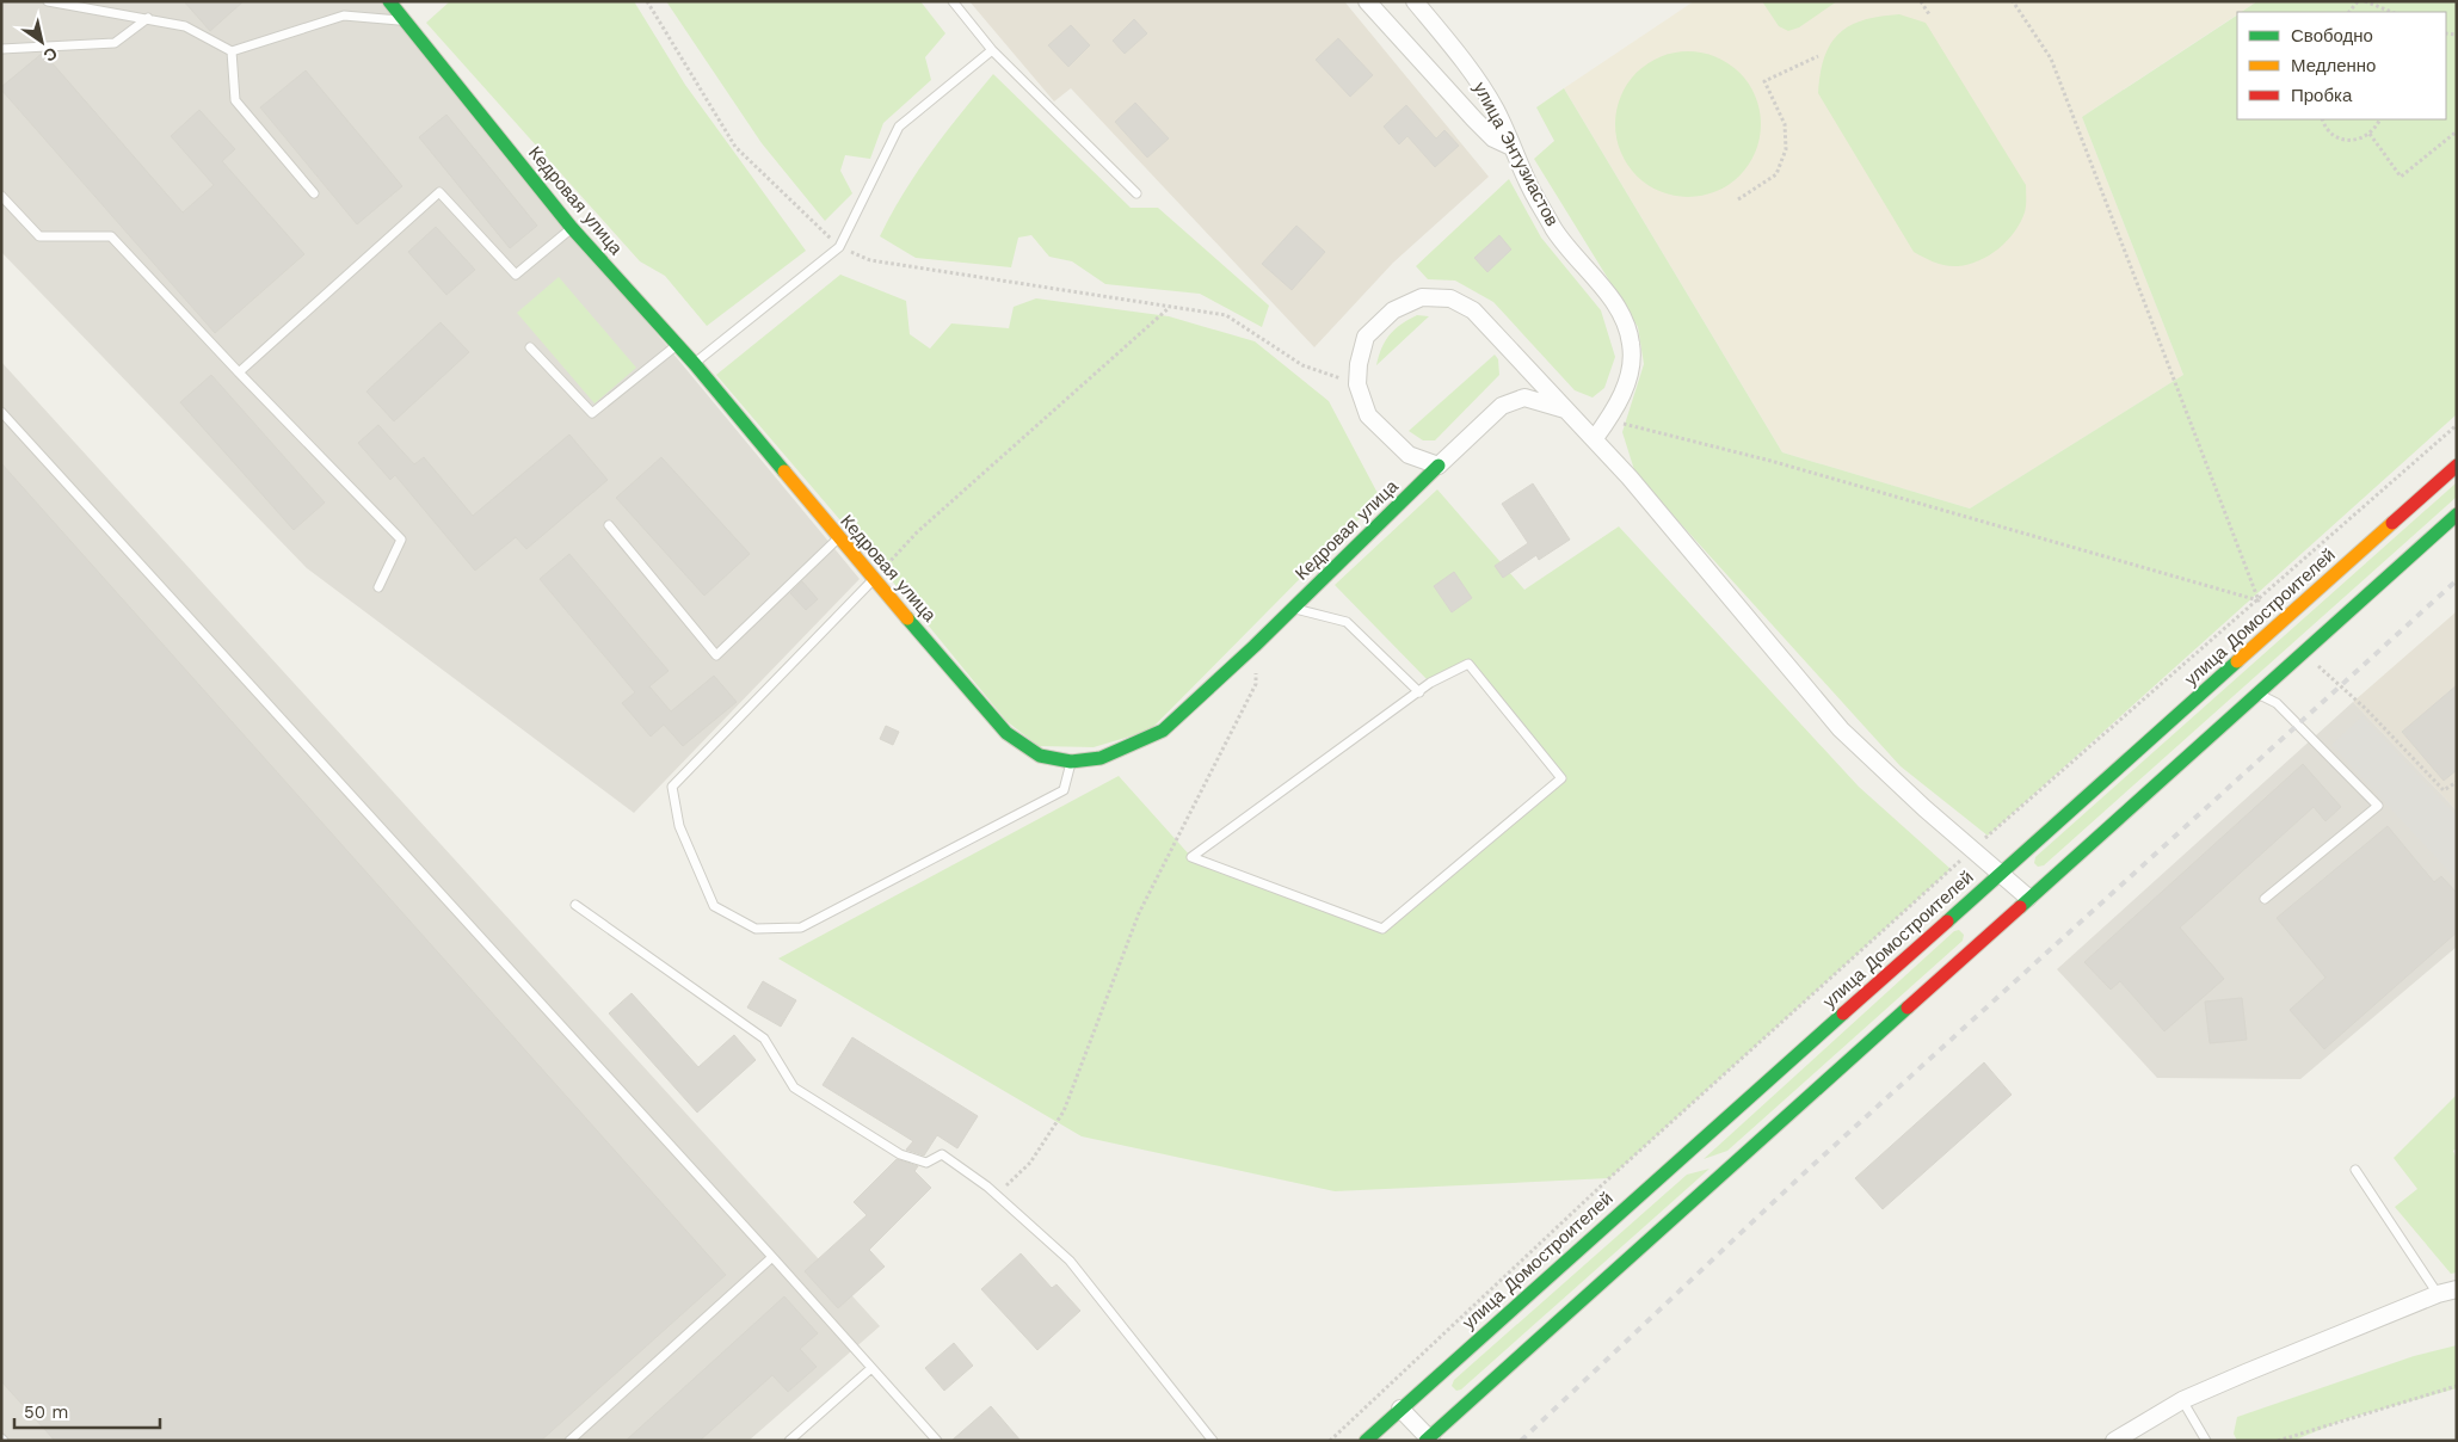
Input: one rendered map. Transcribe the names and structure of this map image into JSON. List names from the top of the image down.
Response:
{
  "streets": {
    "main road": ["Кедровая улица", "улица Домостроителей"],
    "street": ["улица Энтузиастов"]
  },
  "legend": ["Свободно", "Медленно", "Пробка"],
  "scale_bar": "50 m",
  "north": "bottom right"
}
